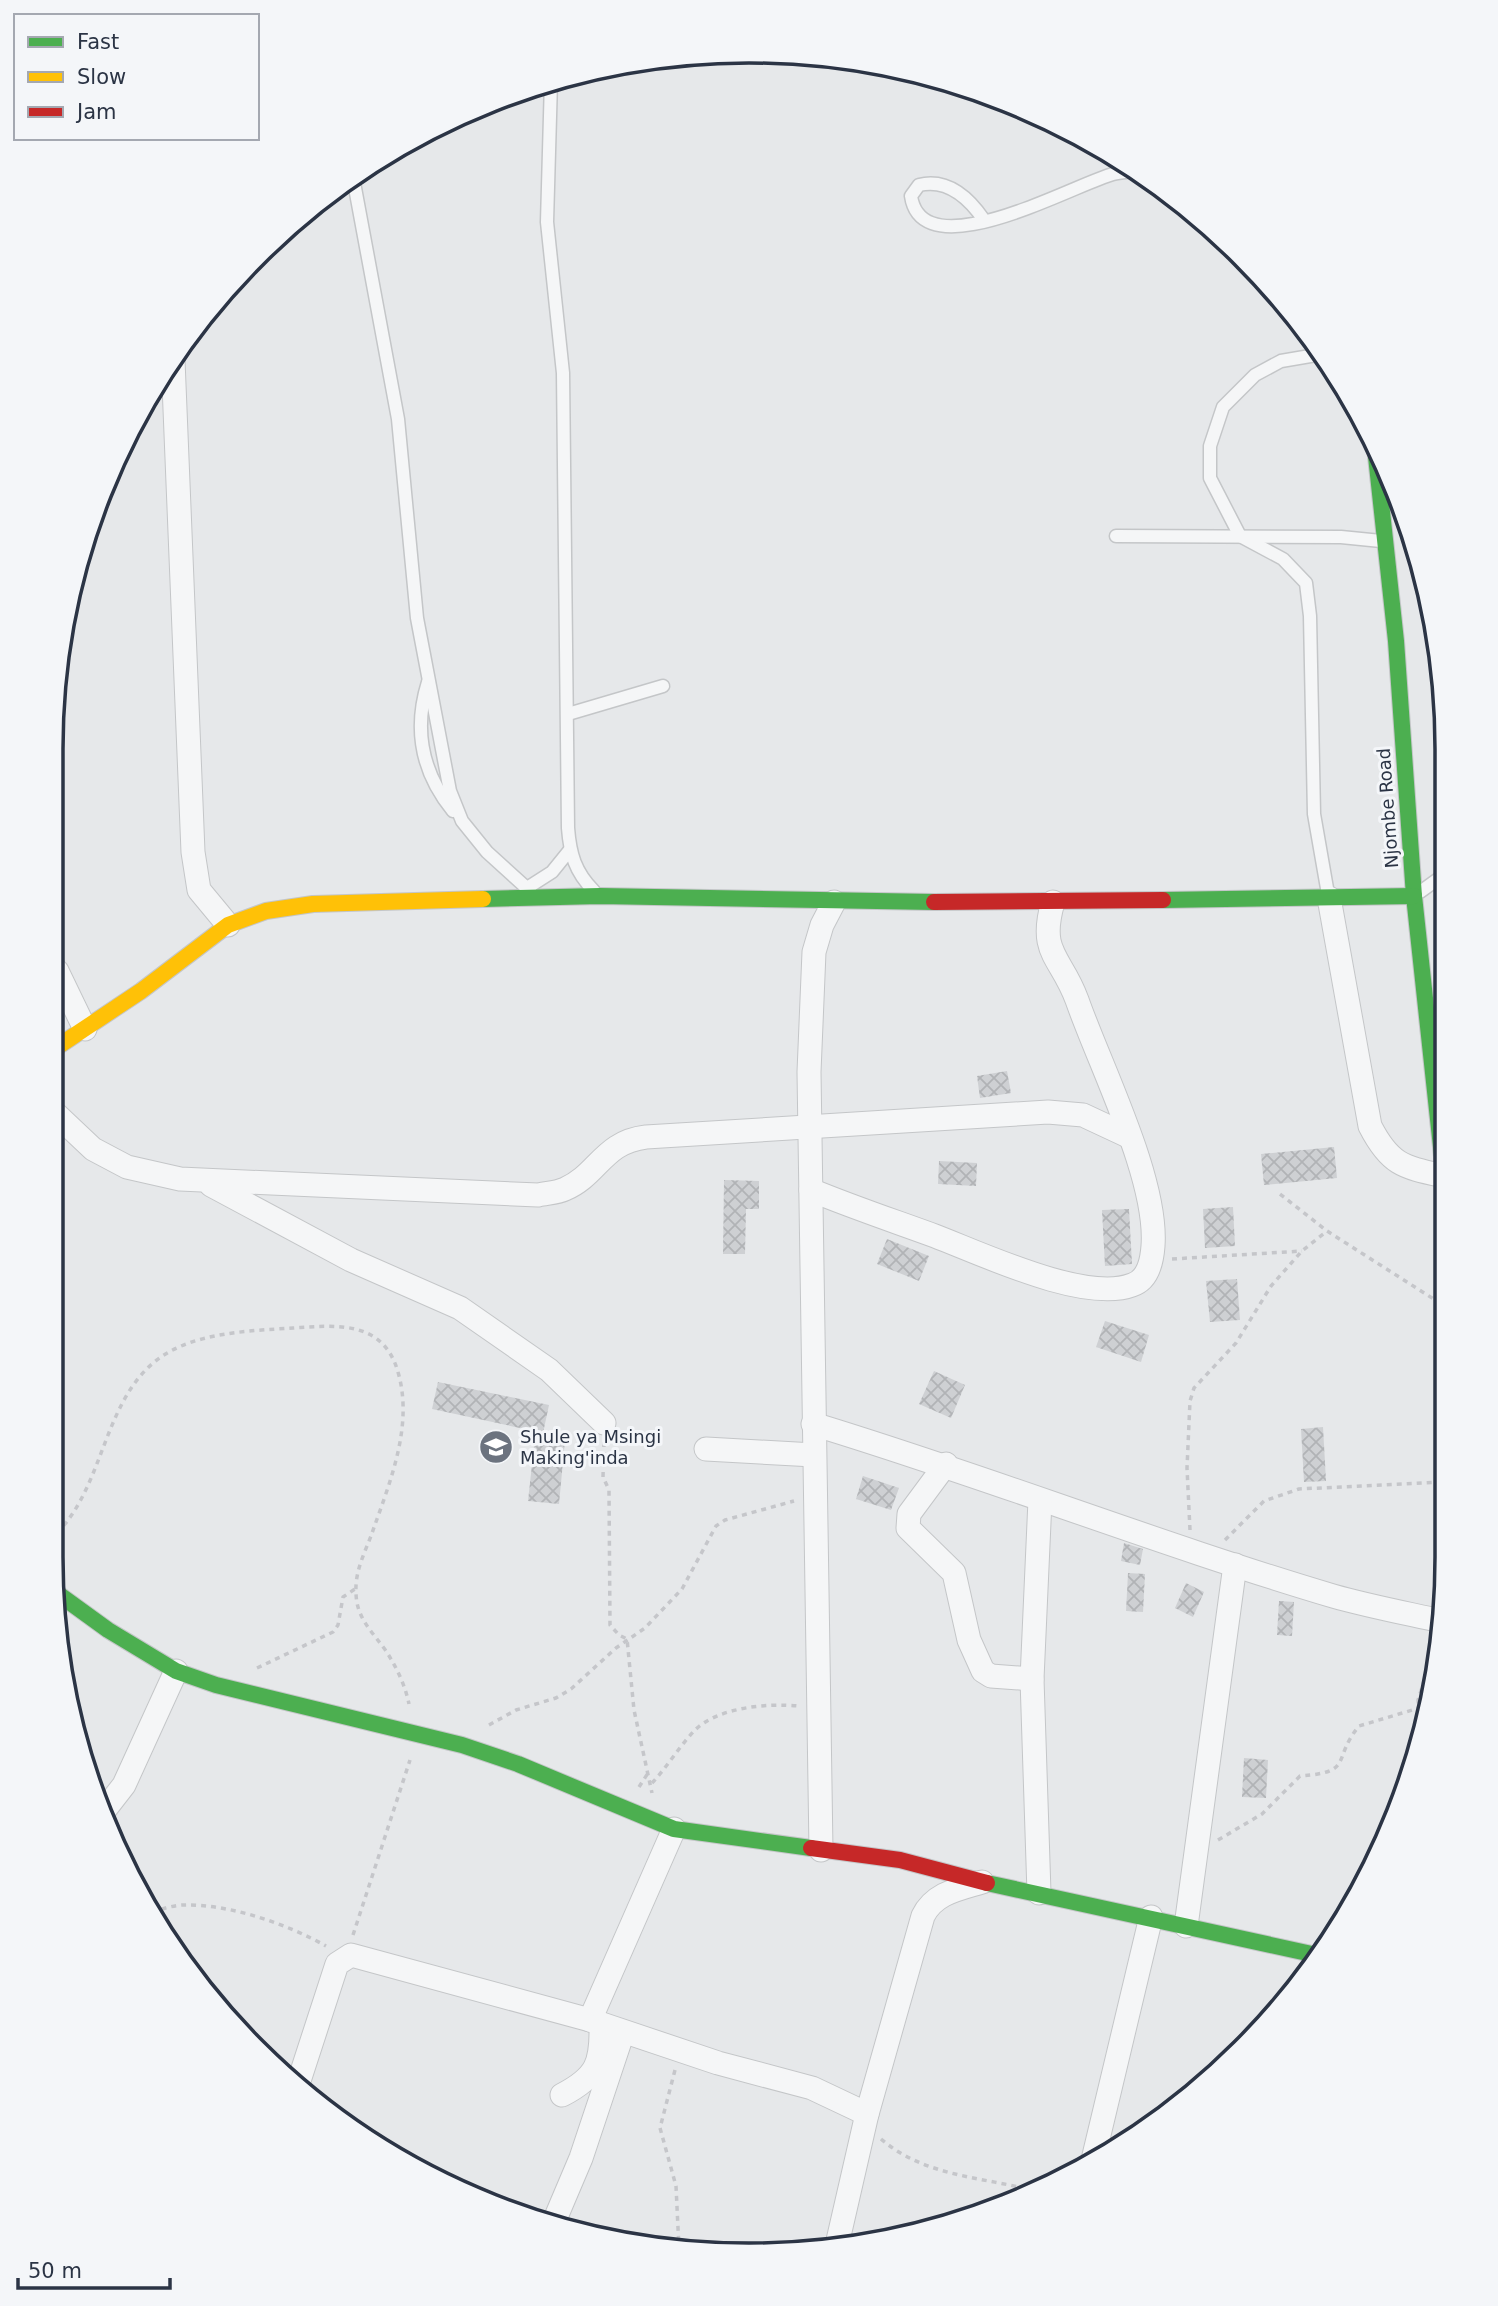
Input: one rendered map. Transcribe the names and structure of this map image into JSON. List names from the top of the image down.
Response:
{
  "streets": {
    "main road": ["Njombe Road"]
  },
  "places": {
    "school or university": ["Shule ya Msingi Making'inda"]
  },
  "legend": ["Fast", "Slow", "Jam"],
  "scale_bar": "50 m"
}
